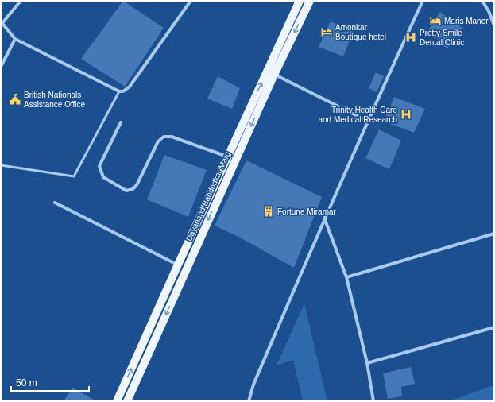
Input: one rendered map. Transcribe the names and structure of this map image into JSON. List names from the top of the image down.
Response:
{
  "streets": {
    "main road": ["Dayanand Bandodkar Marg"]
  },
  "places": {
    "hotel": ["Maris Manor", "Amonkar Boutique hotel"],
    "hospital": ["Pretty Smile Dental Clinic", "Trinity Health Care and Medical Research"],
    "public building": ["British Nationals Assistance Office"],
    "building": ["Fortune Miramar"]
  },
  "scale_bar": "50 m"
}
